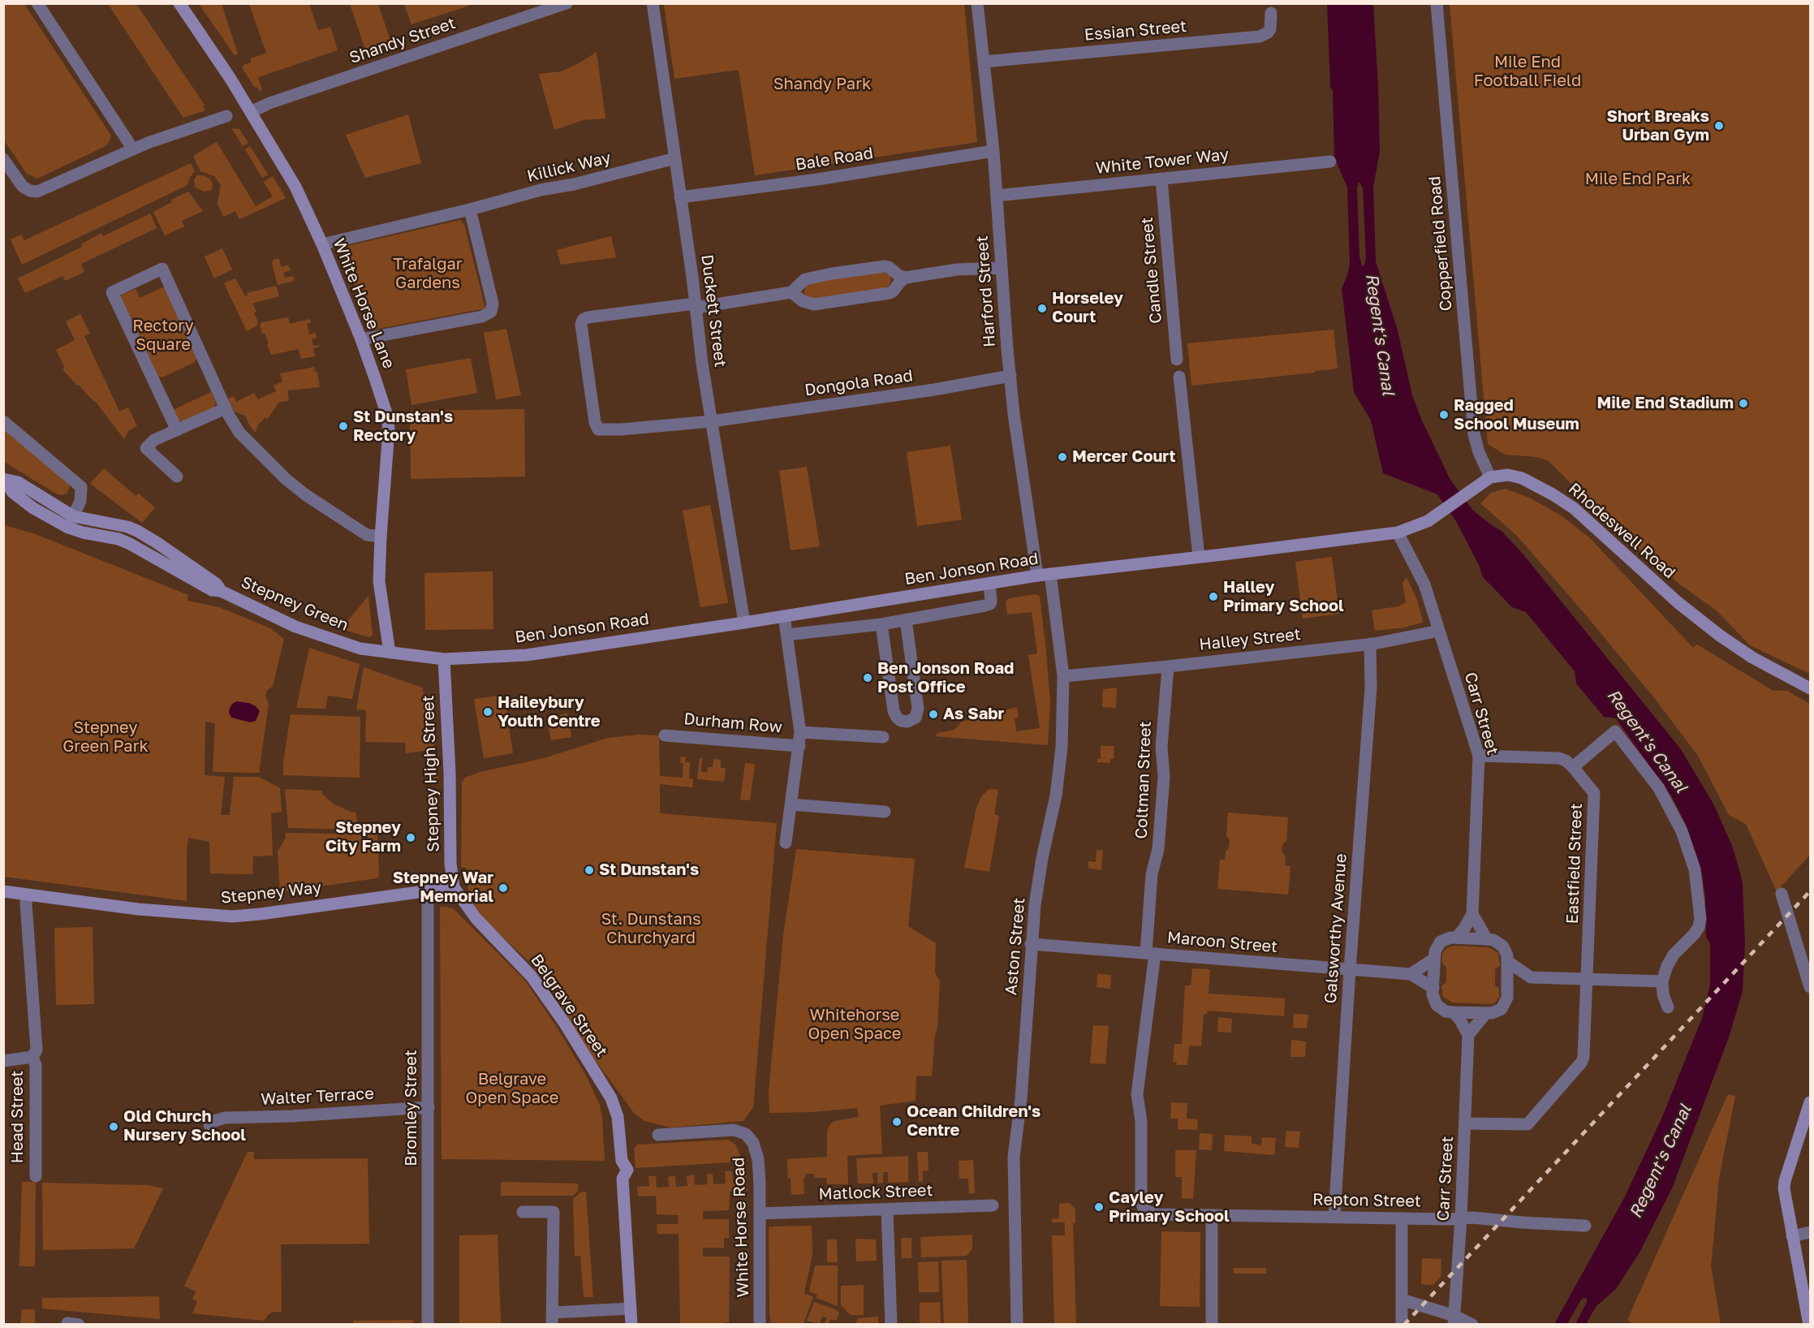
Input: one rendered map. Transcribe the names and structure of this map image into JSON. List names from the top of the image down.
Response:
{
  "streets": {
    "main road": [
      "White Horse Lane",
      "Rhodeswell Road",
      "Ben Jonson Road",
      "Stepney Green",
      "Stepney High Street",
      "Stepney Way",
      "Belgrave Street"
    ],
    "street": [
      "Essian Street",
      "Shandy Street",
      "Bale Road",
      "White Tower Way",
      "Killick Way",
      "Copperfield Road",
      "Candle Street",
      "Harford Street",
      "Duckett Street",
      "Dongola Road",
      "Halley Street",
      "Carr Street",
      "Durham Row",
      "Coltman Street",
      "Eastfield Street",
      "Galsworthy Avenue",
      "Maroon Street",
      "Aston Street",
      "Walter Terrace",
      "Bromley Street",
      "Head Street",
      "Matlock Street",
      "Repton Street",
      "White Horse Road"
    ]
  },
  "crossings": [
    ["Essian Street", "Harford Street"],
    ["Shandy Street", "White Horse Lane"],
    ["Bale Road", "Harford Street"],
    ["Bale Road", "Duckett Street"],
    ["White Tower Way", "Candle Street"],
    ["White Tower Way", "Harford Street"],
    ["Killick Way", "Duckett Street"],
    ["Copperfield Road", "Rhodeswell Road"],
    ["Copperfield Road", "Ben Jonson Road"],
    ["Harford Street", "Dongola Road"],
    ["Harford Street", "Ben Jonson Road"],
    ["Harford Street", "Aston Street"],
    ["White Horse Lane", "Stepney Green"],
    ["Duckett Street", "Dongola Road"],
    ["Duckett Street", "Ben Jonson Road"],
    ["Rhodeswell Road", "Ben Jonson Road"],
    ["Ben Jonson Road", "Stepney Green"],
    ["Ben Jonson Road", "Carr Street"],
    ["Ben Jonson Road", "Stepney High Street"],
    ["Ben Jonson Road", "Aston Street"],
    ["Stepney Green", "Stepney High Street"],
    ["Halley Street", "Carr Street"],
    ["Halley Street", "Coltman Street"],
    ["Halley Street", "Galsworthy Avenue"],
    ["Halley Street", "Aston Street"],
    ["Carr Street", "Eastfield Street"],
    ["Carr Street", "Repton Street"],
    ["Stepney High Street", "Stepney Way"],
    ["Stepney High Street", "Belgrave Street"],
    ["Coltman Street", "Maroon Street"],
    ["Coltman Street", "Repton Street"],
    ["Stepney Way", "Belgrave Street"],
    ["Stepney Way", "Bromley Street"],
    ["Stepney Way", "Head Street"],
    ["Galsworthy Avenue", "Maroon Street"],
    ["Galsworthy Avenue", "Repton Street"],
    ["Maroon Street", "Aston Street"],
    ["Walter Terrace", "Bromley Street"],
    ["Matlock Street", "White Horse Road"]
  ],
  "water": ["Regent's Canal"],
  "parks": [
    "Mile End Football Field",
    "Shandy Park",
    "Mile End Park",
    "Trafalgar Gardens",
    "Rectory Square",
    "Stepney Green Park",
    "St. Dunstans Churchyard",
    "Whitehorse Open Space",
    "Belgrave Open Space"
  ],
  "places": [
    "Short Breaks Urban Gym",
    "Horseley Court",
    "Mile End Stadium",
    "Ragged School Museum",
    "St Dunstan's Rectory",
    "Mercer Court",
    "Halley Primary School",
    "Ben Jonson Road Post Office",
    "Haileybury Youth Centre",
    "As Sabr",
    "Stepney City Farm",
    "St Dunstan's",
    "Stepney War Memorial",
    "Ocean Children's Centre",
    "Old Church Nursery School",
    "Cayley Primary School"
  ]
}
